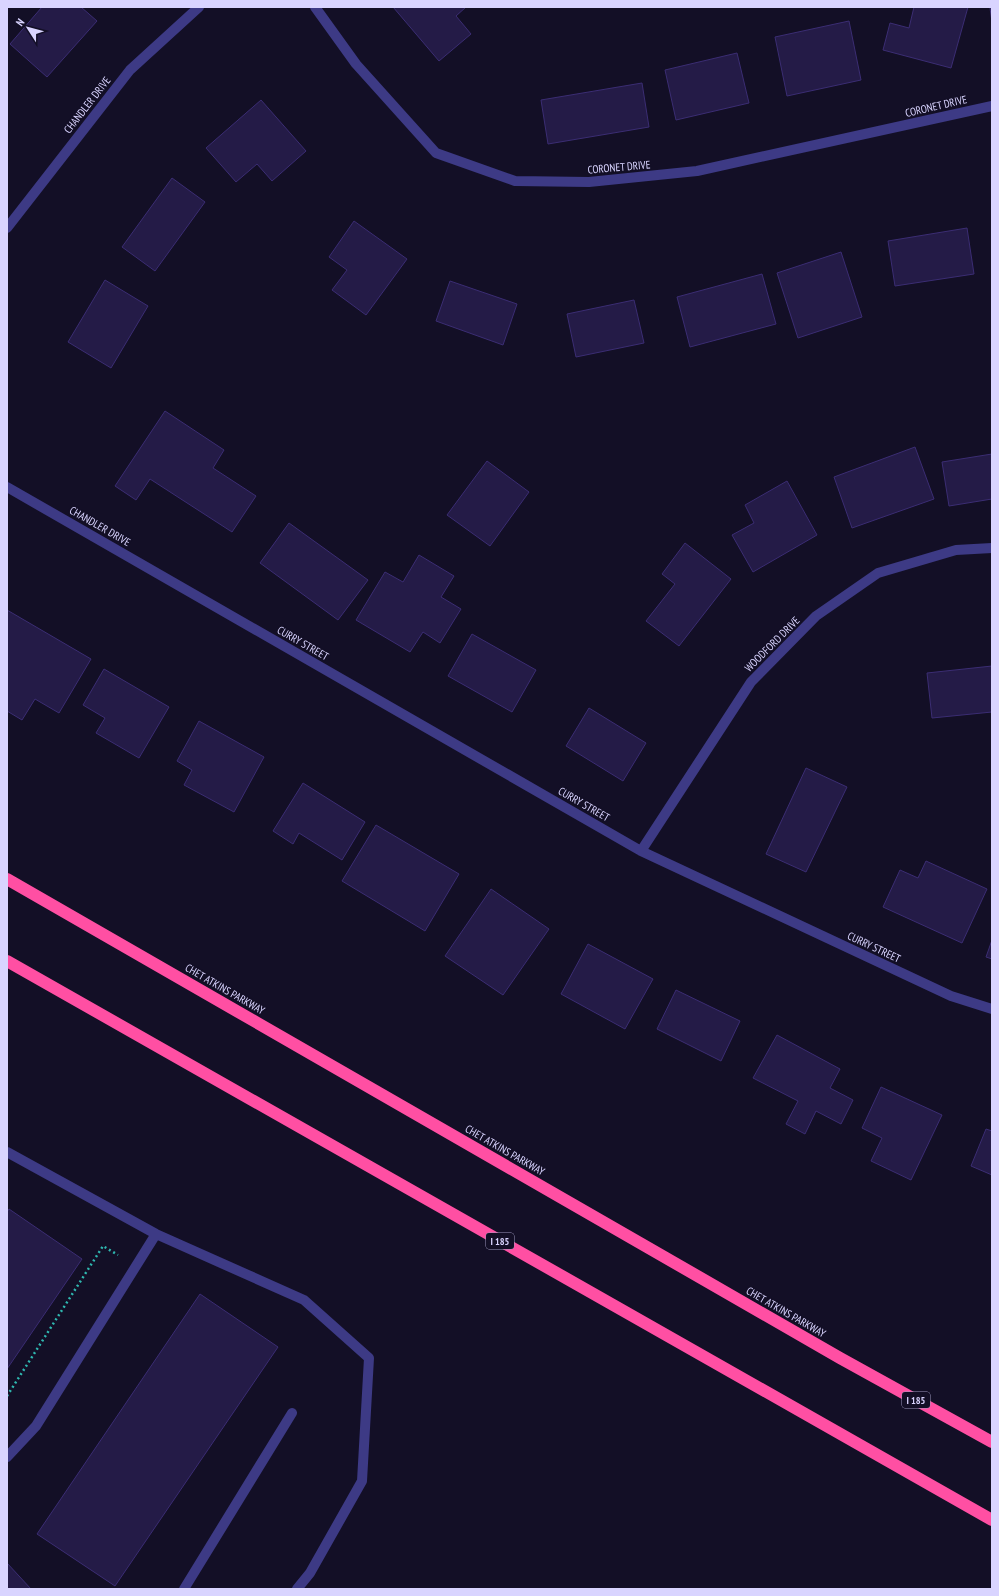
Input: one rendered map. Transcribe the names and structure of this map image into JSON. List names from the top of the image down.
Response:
{
  "streets": {
    "highway": ["CHET ATKINS PARKWAY", "I 185"],
    "street": [
      "CHANDLER DRIVE",
      "CORONET DRIVE",
      "CURRY STREET",
      "WOODFORD DRIVE"
    ]
  },
  "crossings": [
    ["CHANDLER DRIVE", "CURRY STREET"],
    ["CURRY STREET", "WOODFORD DRIVE"]
  ],
  "north": "top left"
}
